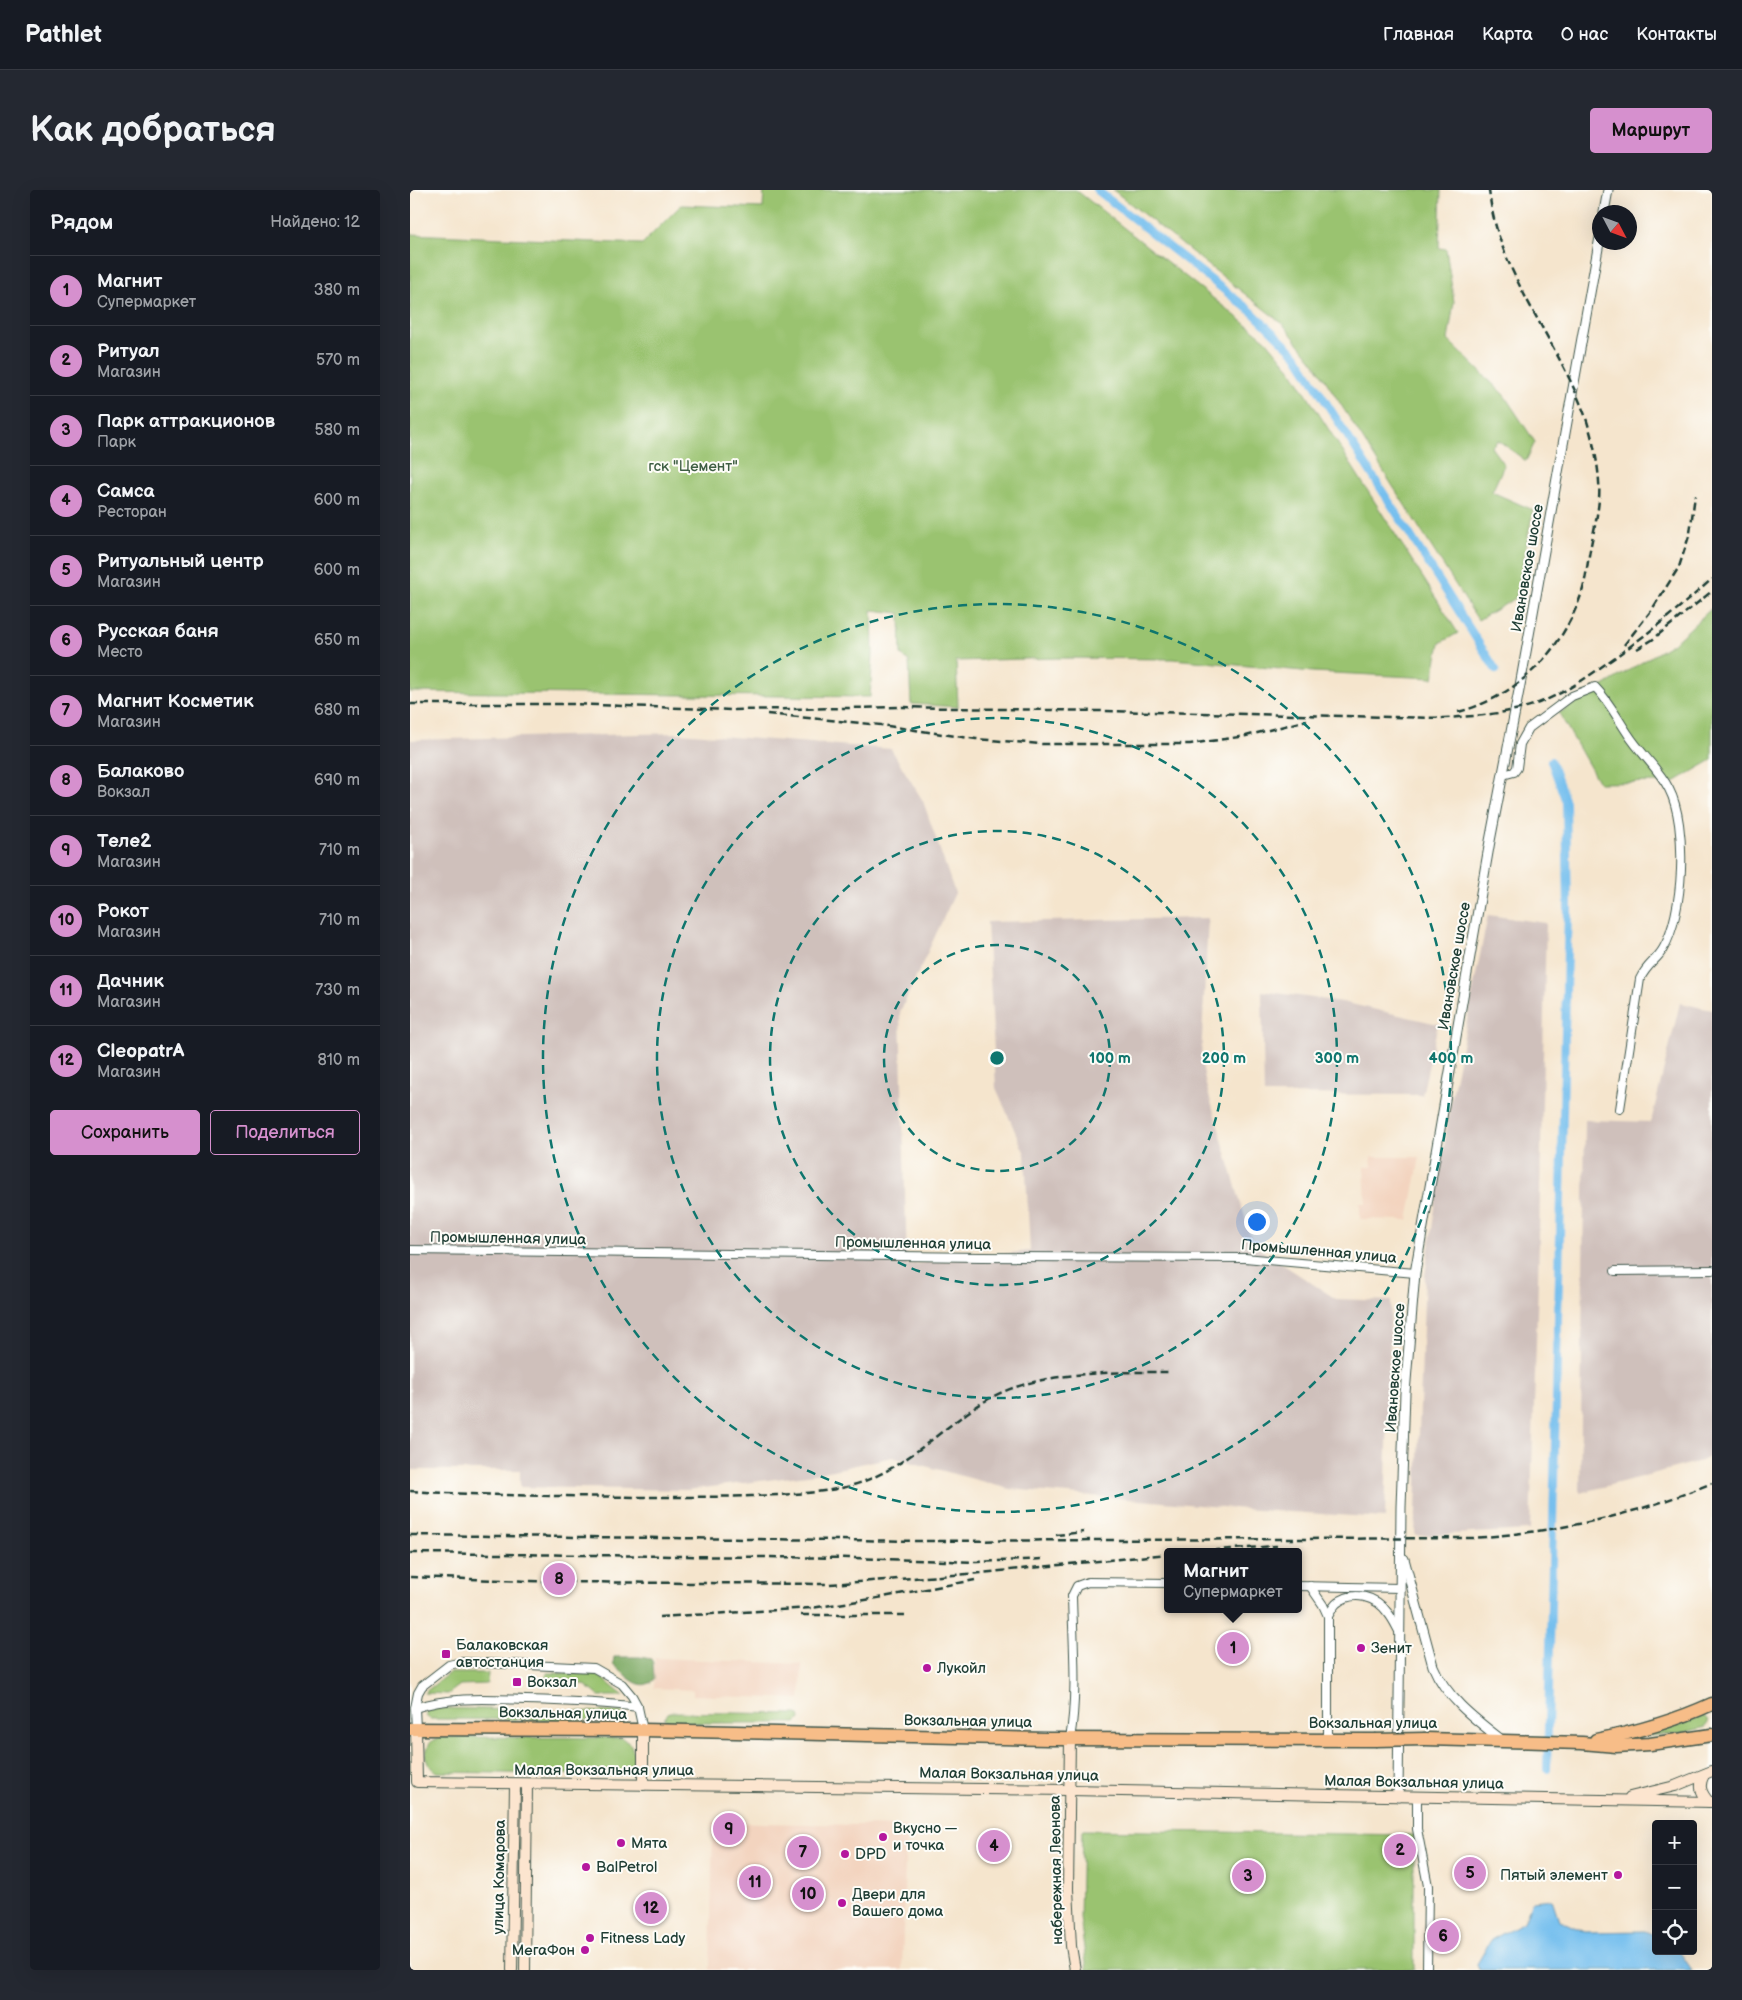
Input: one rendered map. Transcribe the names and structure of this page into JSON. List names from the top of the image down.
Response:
{
  "streets": {
    "highway": ["Вокзальная улица"],
    "main road": ["Малая Вокзальная улица", "набережная Леонова", "улица Комарова"],
    "street": ["Ивановское шоссе", "Промышленная улица"]
  },
  "crossings": [
    ["Ивановское шоссе", "Промышленная улица"],
    ["Ивановское шоссе", "Малая Вокзальная улица"],
    ["Вокзальная улица", "набережная Леонова"],
    ["Малая Вокзальная улица", "набережная Леонова"],
    ["Малая Вокзальная улица", "улица Комарова"]
  ],
  "parks": ["гск \"Цемент\""],
  "places": {
    "other": [
      "Зенит",
      "Лукойл",
      "Вкусно — и точка",
      "Мята",
      "DPD",
      "BalPetrol",
      "Пятый элемент",
      "Двери для Вашего дома",
      "Fitness Lady",
      "МегаФон"
    ],
    "transit": ["Балаковская автостанция", "Вокзал"]
  },
  "north": "bottom right",
  "page": {
    "header": "Pathlet",
    "nav": [
      "Главная",
      "Карта",
      "О нас",
      "Контакты"
    ],
    "buttons": [
      "Маршрут",
      ["Сохранить", "Поделиться"]
    ],
    "title": "Как добраться",
    "heading": ["Рядом", "Найдено: 12"],
    "list": [
      {
        "mark": "1",
        "name": "Магнит",
        "note": "Супермаркет",
        "value": "380 m"
      },
      {
        "mark": "2",
        "name": "Ритуал",
        "note": "Магазин",
        "value": "570 m"
      },
      {
        "mark": "3",
        "name": "Парк аттракционов",
        "note": "Парк",
        "value": "580 m"
      },
      {
        "mark": "4",
        "name": "Самса",
        "note": "Ресторан",
        "value": "600 m"
      },
      {
        "mark": "5",
        "name": "Ритуальный центр",
        "note": "Магазин",
        "value": "600 m"
      },
      {
        "mark": "6",
        "name": "Русская баня",
        "note": "Место",
        "value": "650 m"
      },
      {
        "mark": "7",
        "name": "Магнит Косметик",
        "note": "Магазин",
        "value": "680 m"
      },
      {
        "mark": "8",
        "name": "Балаково",
        "note": "Вокзал",
        "value": "690 m"
      },
      {
        "mark": "9",
        "name": "Теле2",
        "note": "Магазин",
        "value": "710 m"
      },
      {
        "mark": "10",
        "name": "Рокот",
        "note": "Магазин",
        "value": "710 m"
      },
      {
        "mark": "11",
        "name": "Дачник",
        "note": "Магазин",
        "value": "730 m"
      },
      {
        "mark": "12",
        "name": "CleopatrA",
        "note": "Магазин",
        "value": "810 m"
      }
    ],
    "popup": ["Магнит", "Супермаркет"],
    "pins": [
      "8",
      "1",
      "9",
      "4",
      "2",
      "7",
      "5",
      "3",
      "11",
      "10",
      "12",
      "6"
    ],
    "map_buttons": ["+", "−"]
  },
  "rings": [
    "100 m",
    "200 m",
    "300 m",
    "400 m"
  ]
}
